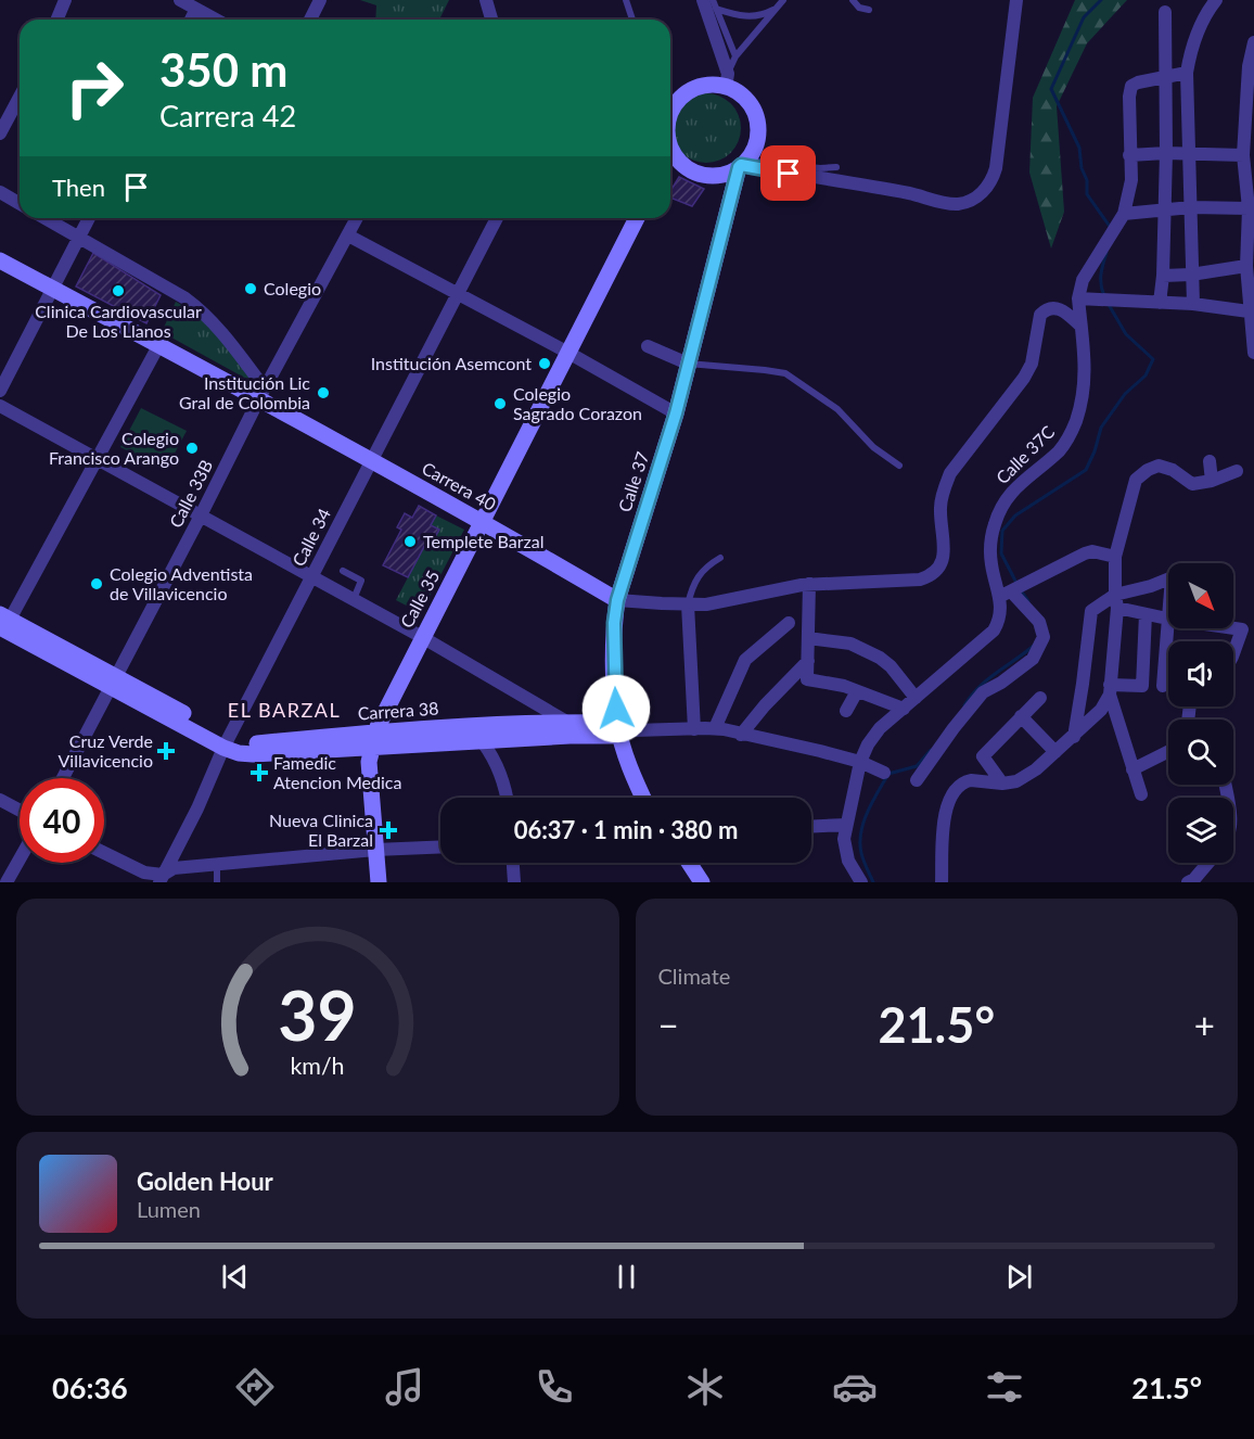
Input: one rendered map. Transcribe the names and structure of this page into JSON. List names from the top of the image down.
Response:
{
  "streets": {
    "street": [
      "Calle 37C",
      "Calle 37",
      "Carrera 40",
      "Calle 33B",
      "Calle 34",
      "Calle 35",
      "Carrera 38"
    ]
  },
  "crossings": [
    ["Calle 37C", "Carrera 40"],
    ["Calle 37C", "Carrera 38"],
    ["Calle 37", "Carrera 40"],
    ["Calle 37", "Carrera 38"],
    ["Carrera 40", "Calle 33B"],
    ["Carrera 40", "Calle 34"],
    ["Carrera 40", "Calle 35"],
    ["Calle 33B", "Carrera 38"],
    ["Calle 34", "Carrera 38"],
    ["Calle 35", "Carrera 38"]
  ],
  "districts": ["EL BARZAL"],
  "places": {
    "other": [
      "Colegio",
      "Clinica Cardiovascular De Los Llanos",
      "Institución Asemcont",
      "Institución Lic Gral de Colombia",
      "Colegio Sagrado Corazon",
      "Colegio Francisco Arango",
      "Templete Barzal",
      "Colegio Adventista de Villavicencio"
    ],
    "health": ["Cruz Verde Villavicencio", "Famedic Atencion Medica", "Nueva Clinica El Barzal"]
  },
  "north": "bottom right",
  "page": {
    "turn": ["350 m", "Carrera 42"],
    "then": "Then",
    "limit": "40",
    "trip": "06:37 · 1 min · 380 m",
    "tile": "Climate",
    "heat": ["−", "21.5°", "+"],
    "song": ["Golden Hour", "Lumen"],
    "tabs": ["06:36", "21.5°"],
    "gauge": ["39", "km/h"]
  }
}
